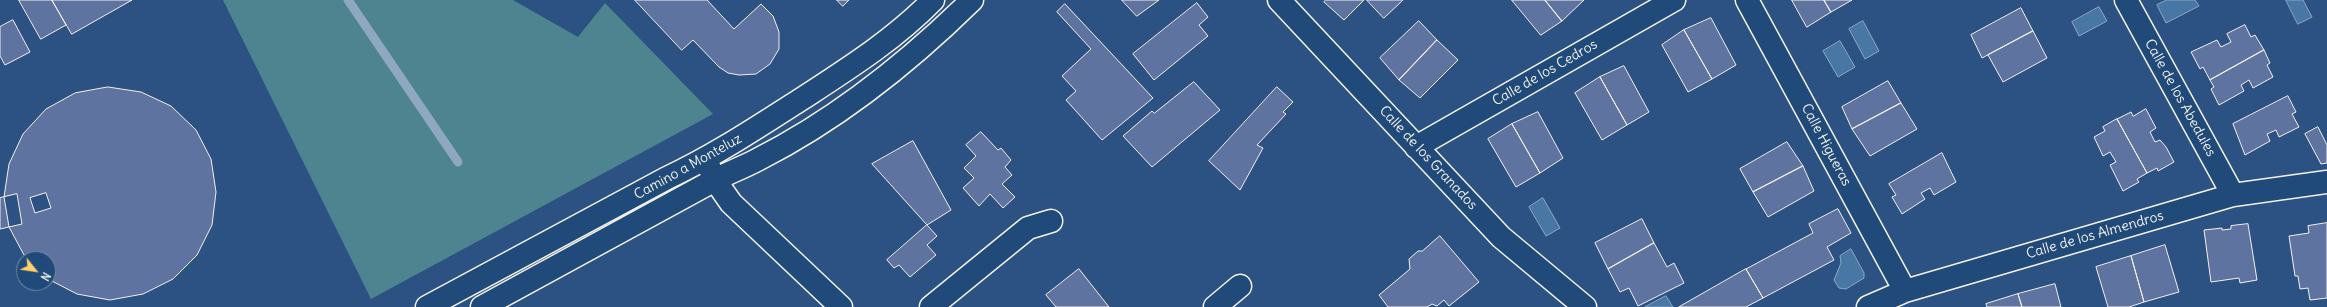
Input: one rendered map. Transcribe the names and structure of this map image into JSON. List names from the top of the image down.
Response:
{
  "streets": {
    "street": [
      "Calle de los Cedros",
      "Calle de los Abedules",
      "Calle Higueras",
      "Calle de los Granados",
      "Camino a Monteluz",
      "Calle de los Almendros"
    ]
  },
  "crossings": [
    ["Calle de los Cedros", "Calle de los Granados"],
    ["Calle de los Abedules", "Calle de los Almendros"],
    ["Calle Higueras", "Calle de los Almendros"]
  ],
  "north": "bottom right"
}
